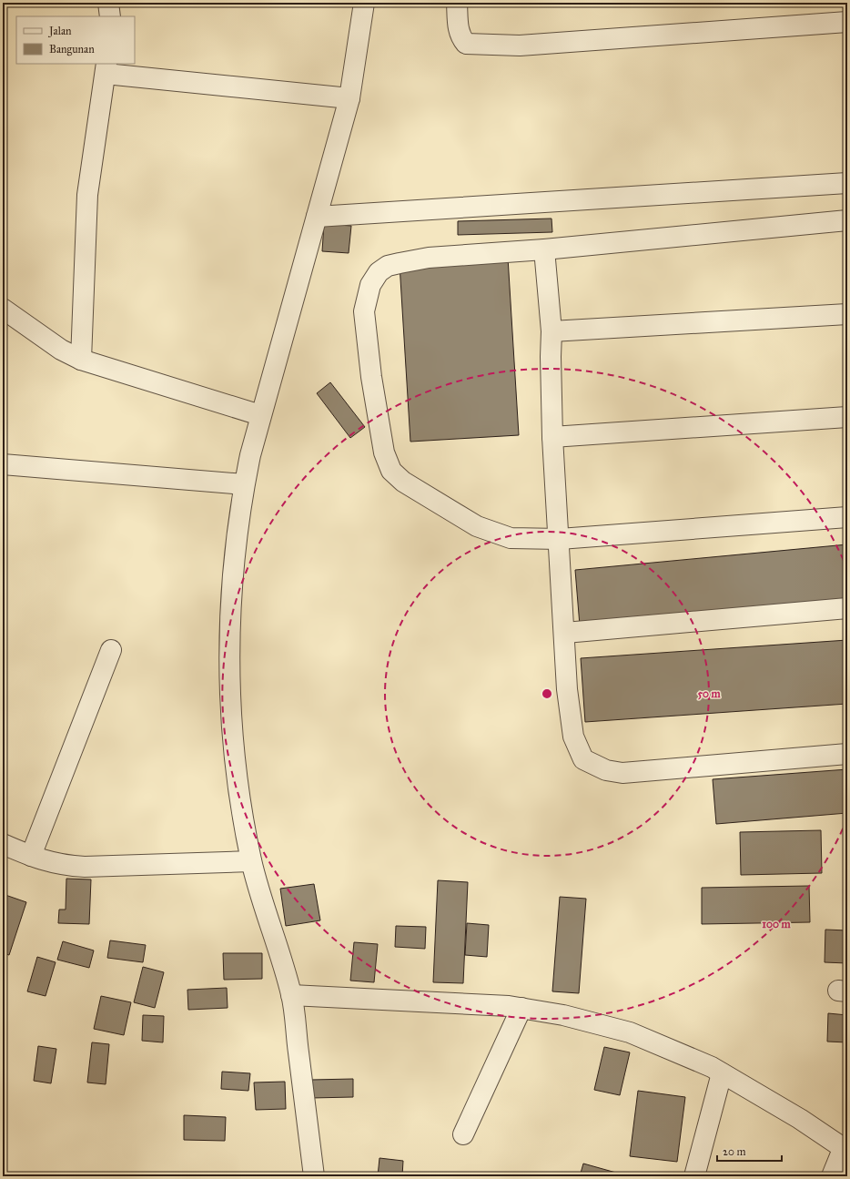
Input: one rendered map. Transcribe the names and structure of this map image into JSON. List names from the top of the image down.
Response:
{
  "legend": ["Jalan", "Bangunan"],
  "scale_bar": "20 m",
  "rings": ["50 m", "100 m"]
}
